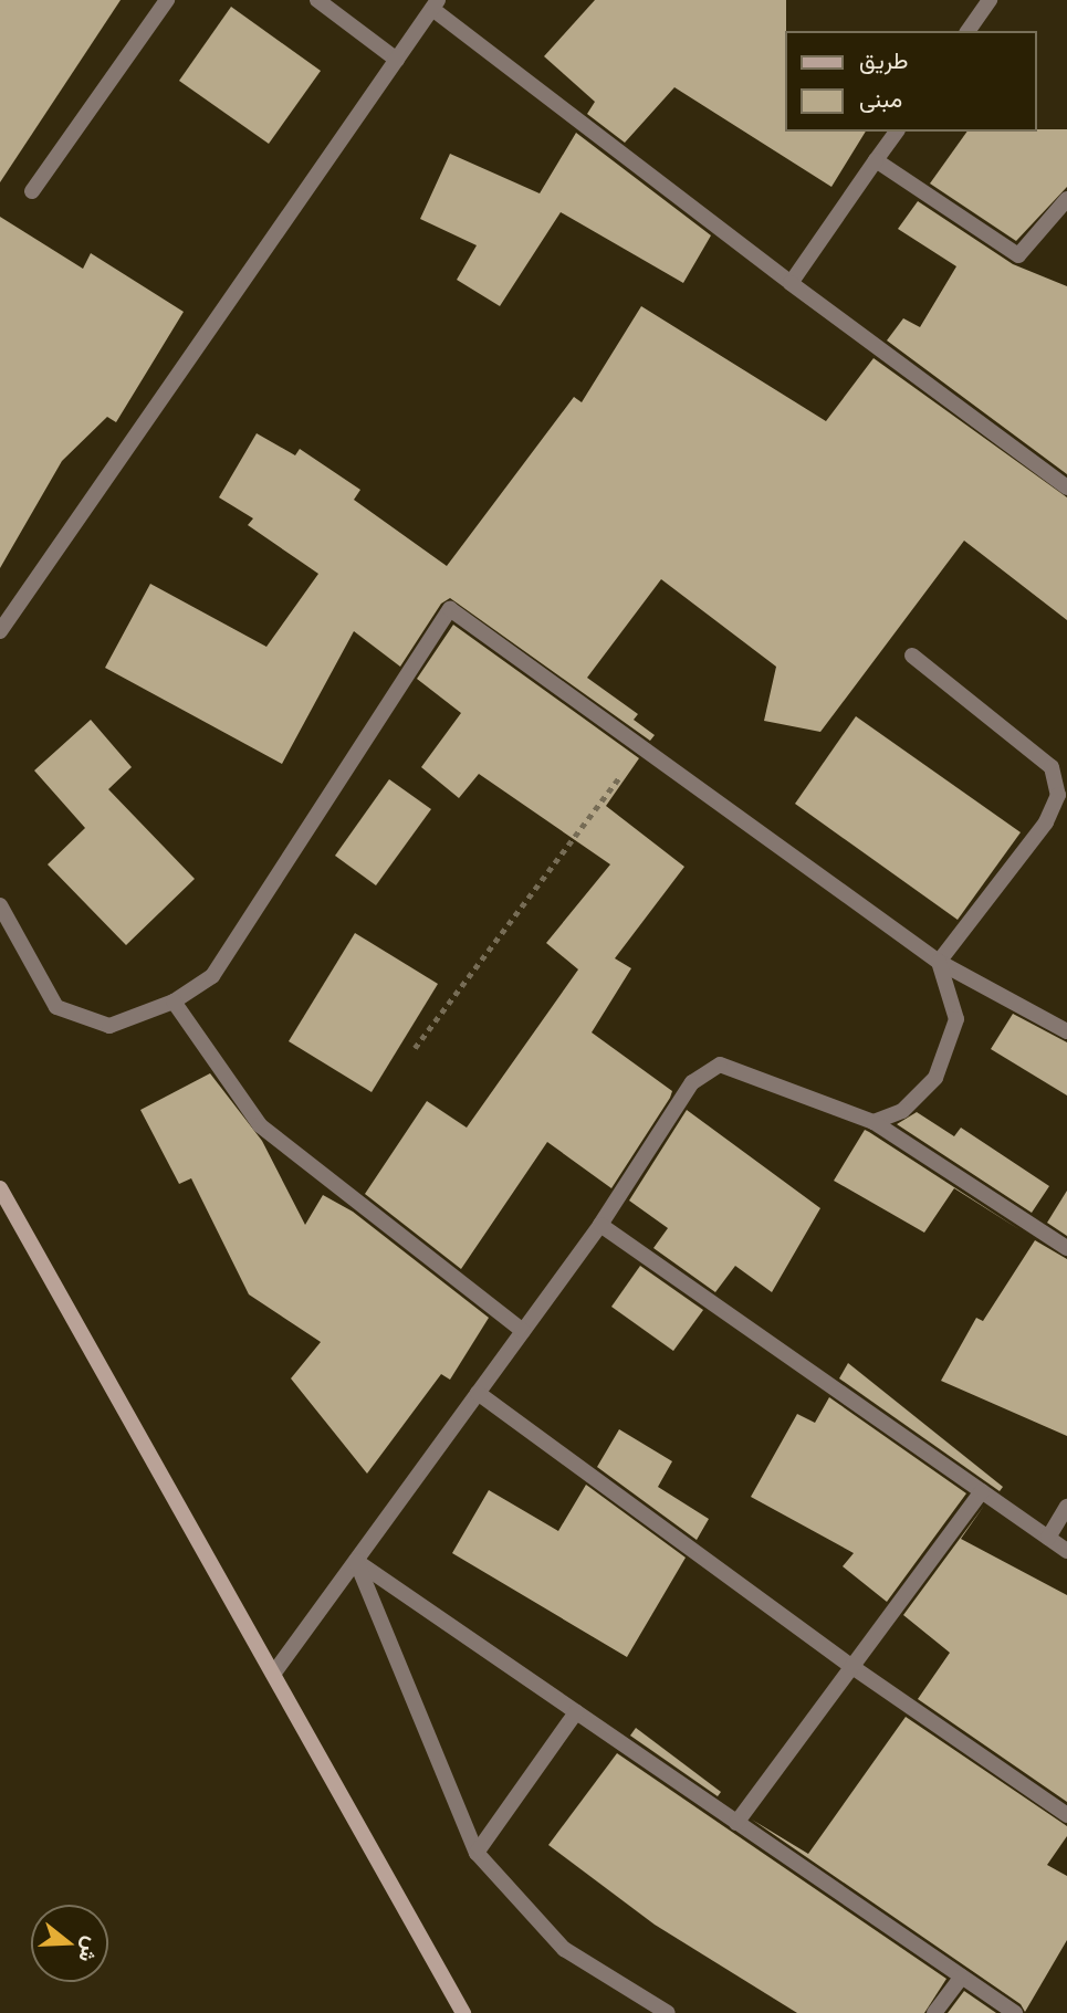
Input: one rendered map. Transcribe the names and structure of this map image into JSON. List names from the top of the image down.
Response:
{
  "legend": ["طريق", "مبنى"],
  "north": "right"
}
